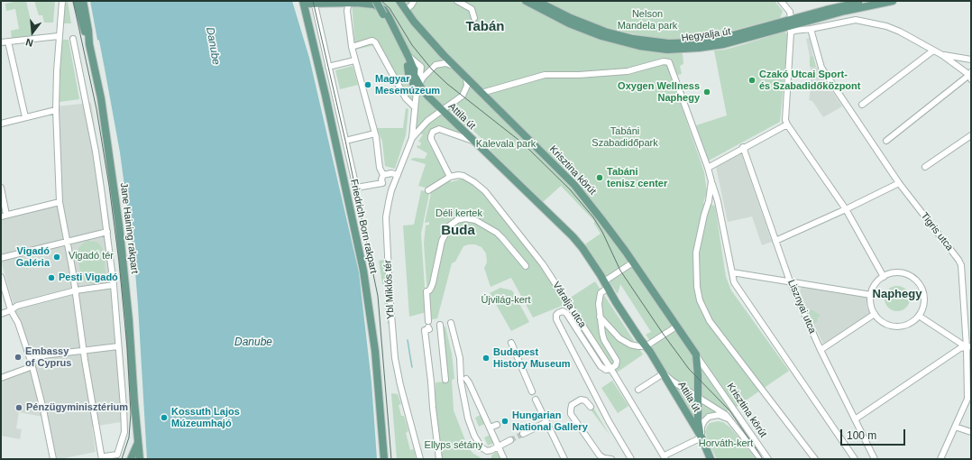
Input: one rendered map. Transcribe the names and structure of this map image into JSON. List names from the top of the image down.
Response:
{
  "streets": {
    "main road": [
      "Hegyalja út",
      "Attila út",
      "Krisztina körút",
      "Friedrich Born rakpart",
      "Jane Haining rakpart"
    ],
    "street": [
      "Tigris utca",
      "Ybl Miklós tér",
      "Váralja utca",
      "Lisznyai utca"
    ]
  },
  "crossings": [
    ["Attila út", "Krisztina körút"],
    ["Attila út", "Friedrich Born rakpart"]
  ],
  "districts": ["Tabán", "Buda", "Naphegy"],
  "water": ["Danube"],
  "parks": [
    "Nelson Mandela park",
    "Tabáni Szabadidőpark",
    "Kalevala park",
    "Déli kertek",
    "Vigadó tér",
    "Újvilág-kert",
    "Horváth-kert",
    "Ellyps sétány"
  ],
  "places": [
    "Czakó Utcai Sport- és Szabadidőközpont",
    "Magyar Mesemúzeum",
    "Oxygen Wellness Naphegy",
    "Tabáni tenisz center",
    "Vigadó Galéria",
    "Pesti Vigadó",
    "Embassy of Cyprus",
    "Budapest History Museum",
    "Pénzügyminisztérium",
    "Kossuth Lajos Múzeumhajó",
    "Hungarian National Gallery"
  ],
  "scale_bar": "100 m",
  "north": "bottom"
}
